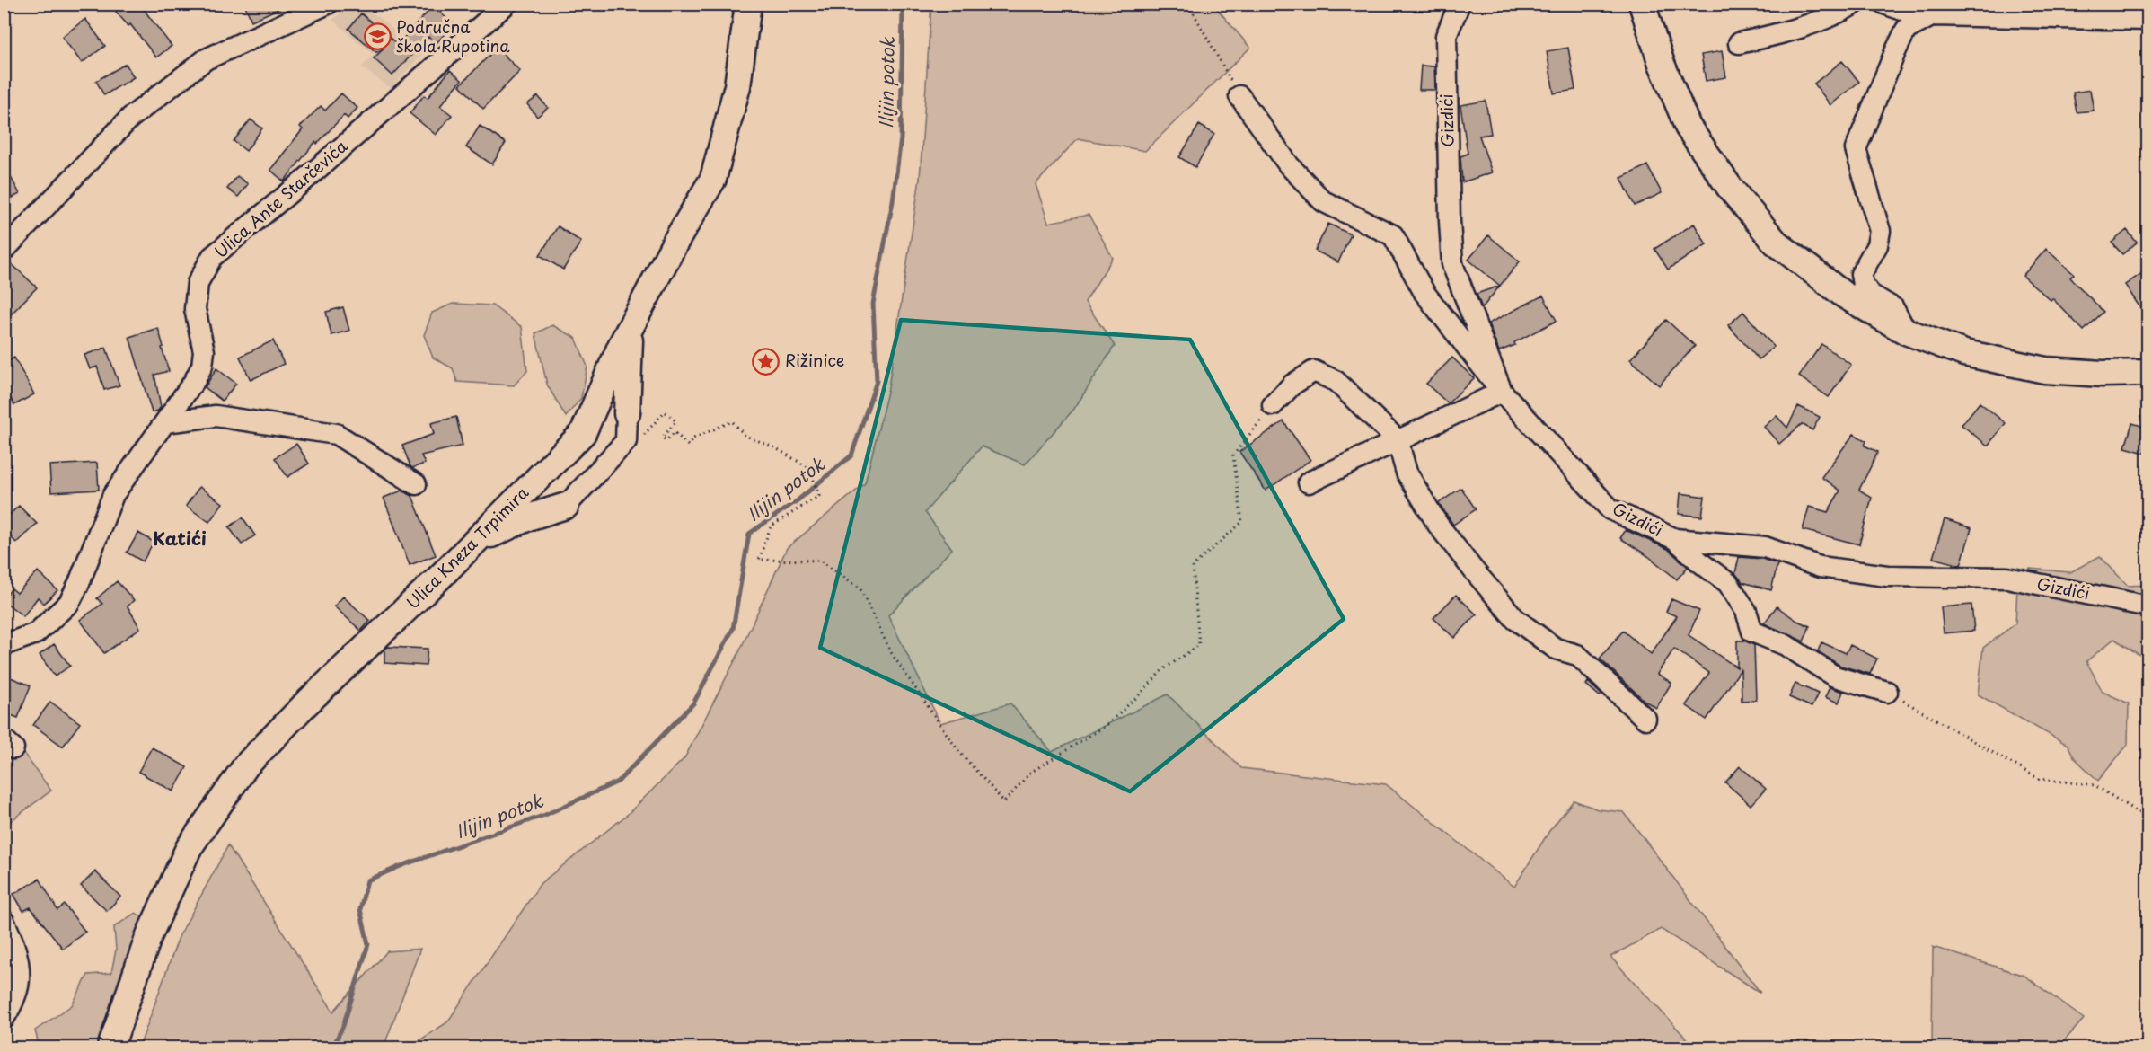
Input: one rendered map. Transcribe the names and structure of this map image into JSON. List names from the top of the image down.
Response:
{
  "streets": {
    "main road": ["Ulica Kneza Trpimira"],
    "street": ["Gizdići", "Ulica Ante Starčevića"]
  },
  "districts": ["Katići"],
  "water": ["Ilijin potok"],
  "places": {
    "school or university": ["Područna škola Rupotina"],
    "place": ["Rižinice"]
  }
}
